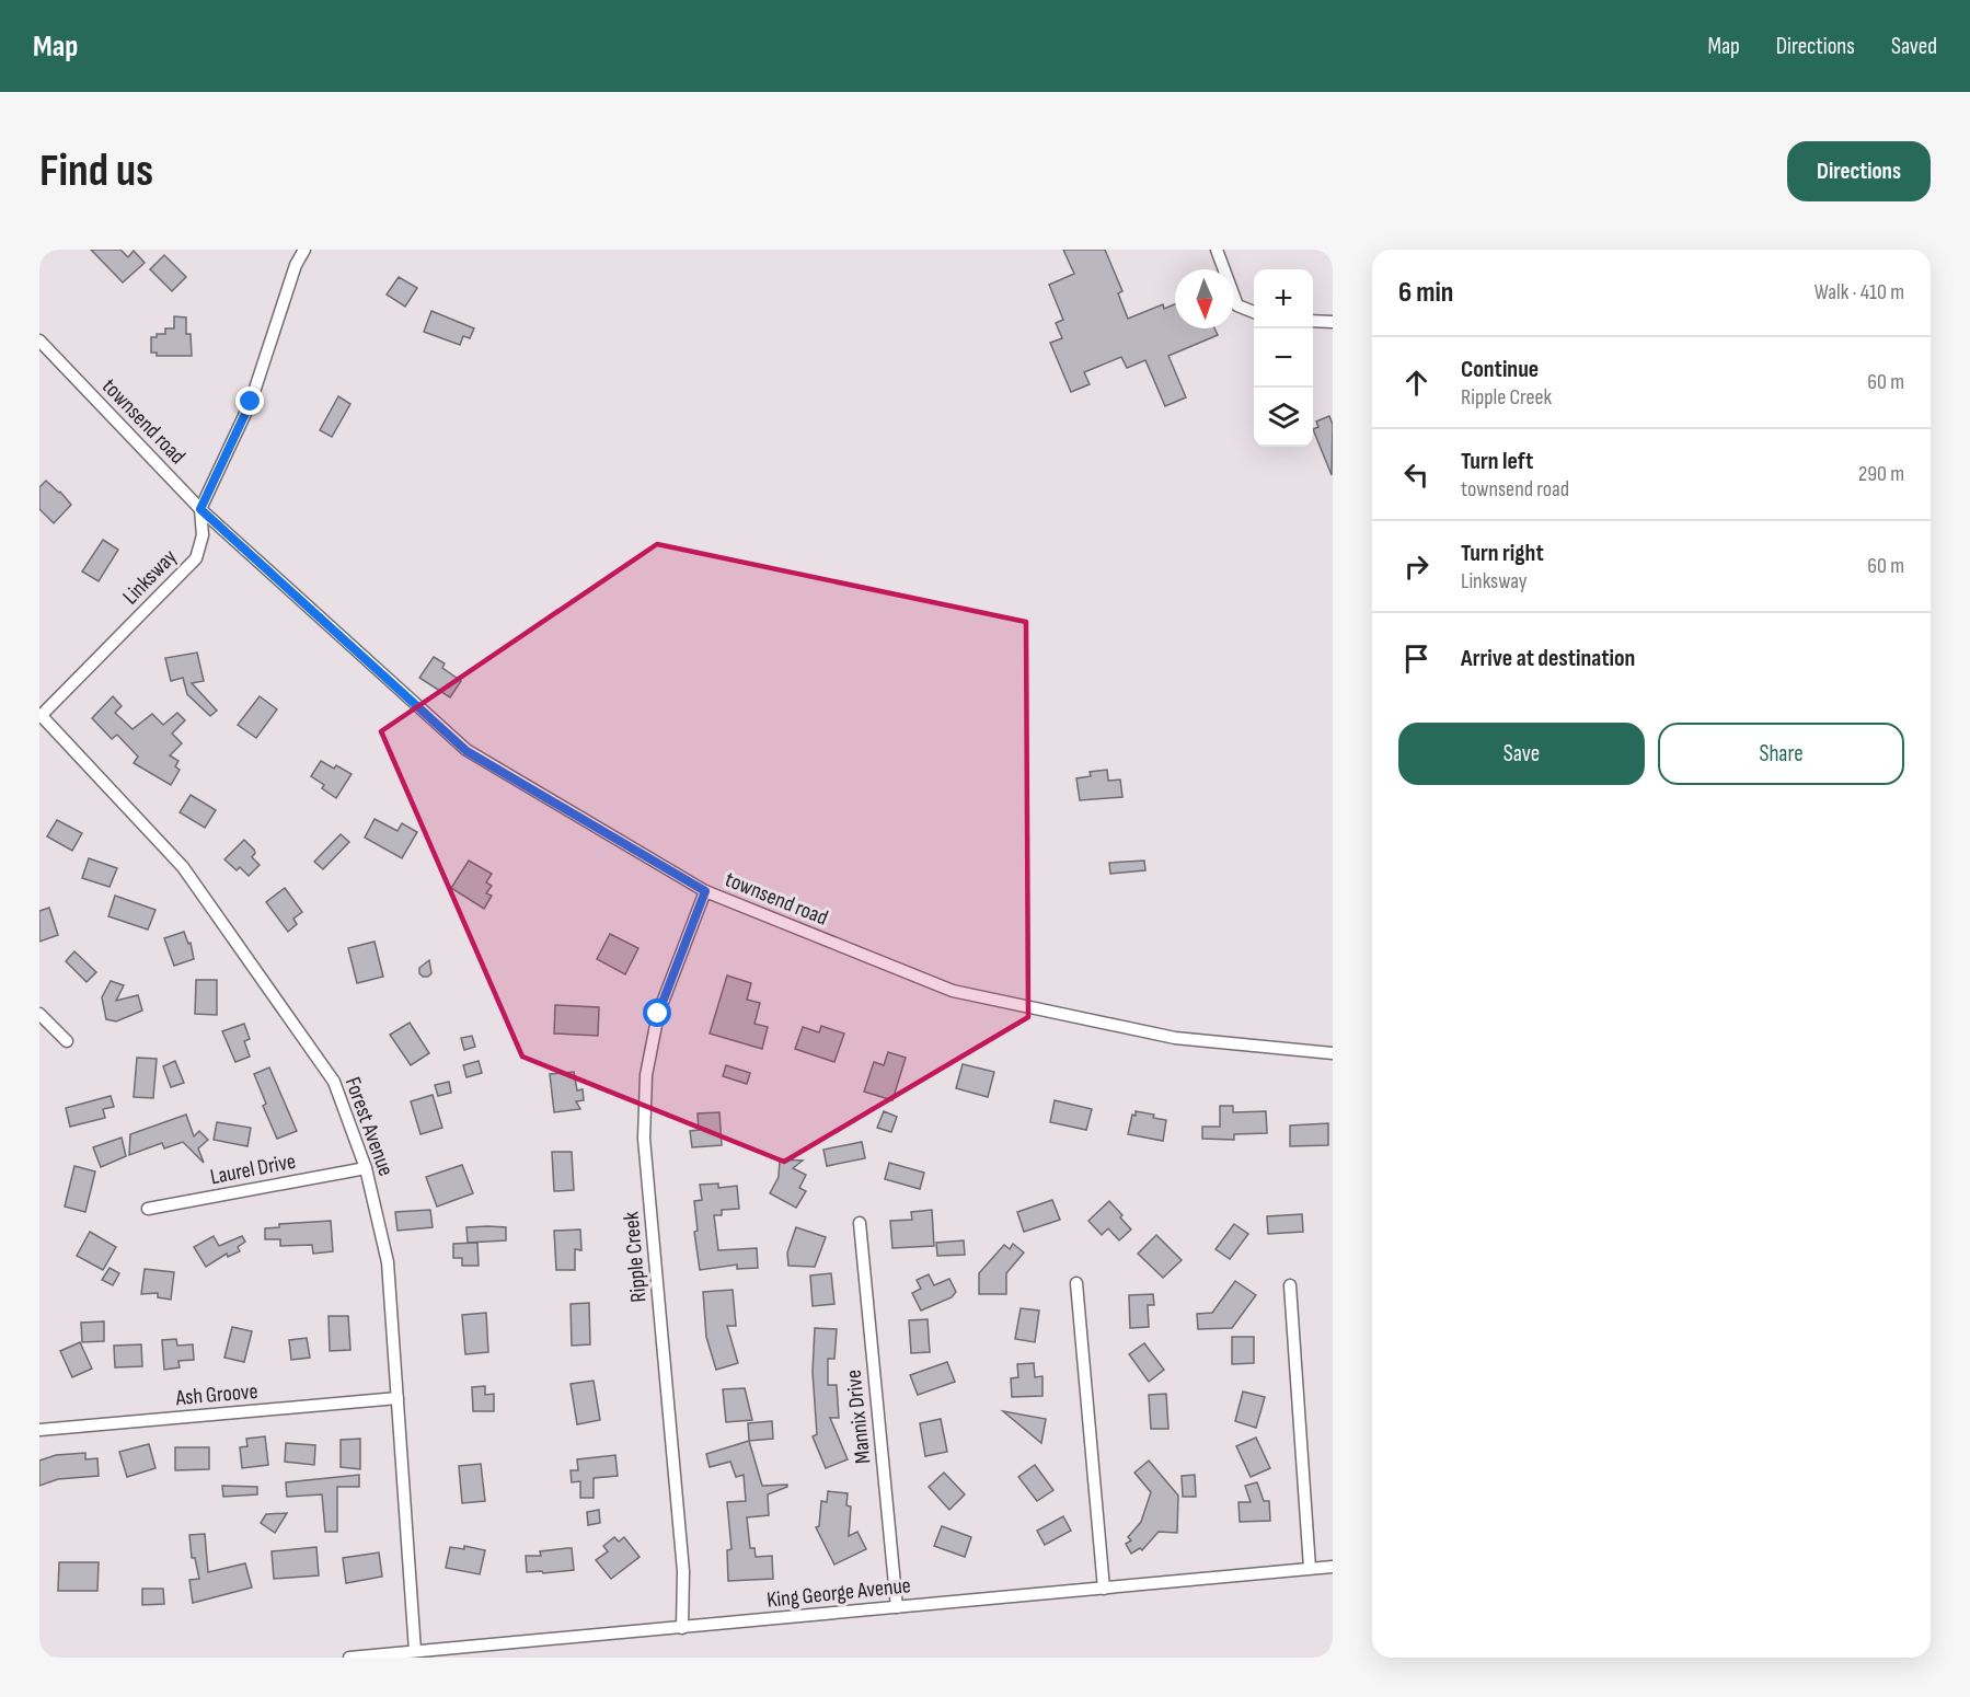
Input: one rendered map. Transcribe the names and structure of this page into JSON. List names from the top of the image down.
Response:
{
  "streets": {
    "street": [
      "townsend road",
      "Linksway",
      "Forest Avenue",
      "Laurel Drive",
      "Ripple Creek",
      "Ash Groove",
      "Mannix Drive",
      "King George Avenue"
    ]
  },
  "crossings": [
    ["townsend road", "Linksway"],
    ["townsend road", "Ripple Creek"],
    ["Linksway", "Forest Avenue"],
    ["Forest Avenue", "Laurel Drive"],
    ["Forest Avenue", "Ash Groove"],
    ["Forest Avenue", "King George Avenue"],
    ["Ripple Creek", "King George Avenue"],
    ["Mannix Drive", "King George Avenue"]
  ],
  "north": "bottom",
  "page": {
    "header": "Map",
    "nav": ["Map", "Directions", "Saved"],
    "buttons": [
      "Directions",
      ["Save", "Share"]
    ],
    "title": "Find us",
    "heading": ["6 min", "Walk · 410 m"],
    "map_buttons": ["+", "−"],
    "list": [
      ["Continue", "Ripple Creek", "60 m"],
      ["Turn left", "townsend road", "290 m"],
      ["Turn right", "Linksway", "60 m"],
      "Arrive at destination"
    ]
  }
}
